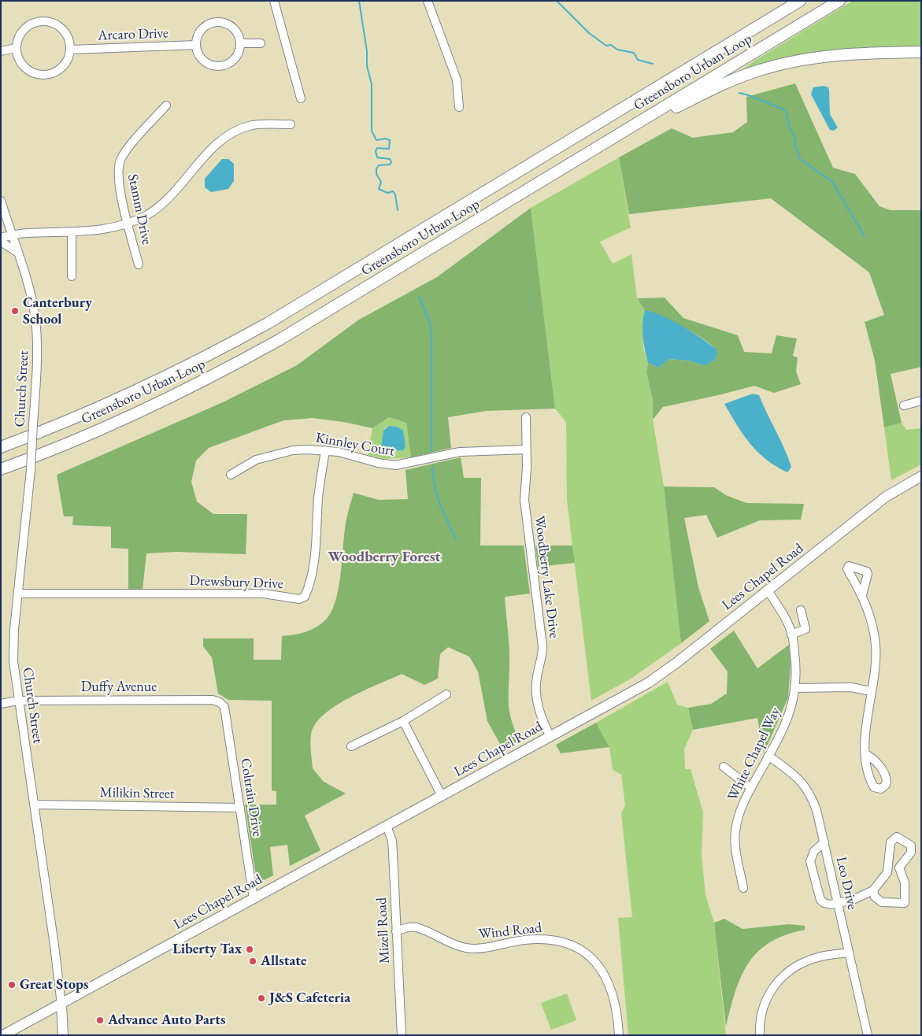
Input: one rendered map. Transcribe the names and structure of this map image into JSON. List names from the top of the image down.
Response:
{
  "streets": {
    "highway": ["Greensboro Urban Loop"],
    "main road": ["Lees Chapel Road"],
    "street": [
      "Arcaro Drive",
      "Stamm Drive",
      "Church Street",
      "Kinnley Court",
      "Woodberry Lake Drive",
      "Drewsbury Drive",
      "Duffy Avenue",
      "White Chapel Way",
      "Milikin Street",
      "Coltrain Drive",
      "Leo Drive",
      "Mizell Road",
      "Wind Road"
    ]
  },
  "crossings": [
    ["Church Street", "Lees Chapel Road"],
    ["Church Street", "Drewsbury Drive"],
    ["Church Street", "Duffy Avenue"],
    ["Church Street", "Milikin Street"],
    ["Kinnley Court", "Woodberry Lake Drive"],
    ["Kinnley Court", "Drewsbury Drive"],
    ["Woodberry Lake Drive", "Lees Chapel Road"],
    ["Lees Chapel Road", "White Chapel Way"],
    ["Lees Chapel Road", "Coltrain Drive"],
    ["Lees Chapel Road", "Mizell Road"],
    ["Duffy Avenue", "Coltrain Drive"],
    ["White Chapel Way", "Leo Drive"],
    ["Milikin Street", "Coltrain Drive"],
    ["Mizell Road", "Wind Road"]
  ],
  "districts": ["Woodberry Forest"],
  "places": [
    "Canterbury School",
    "Liberty Tax",
    "Allstate",
    "Great Stops",
    "J&S Cafeteria",
    "Advance Auto Parts"
  ]
}
